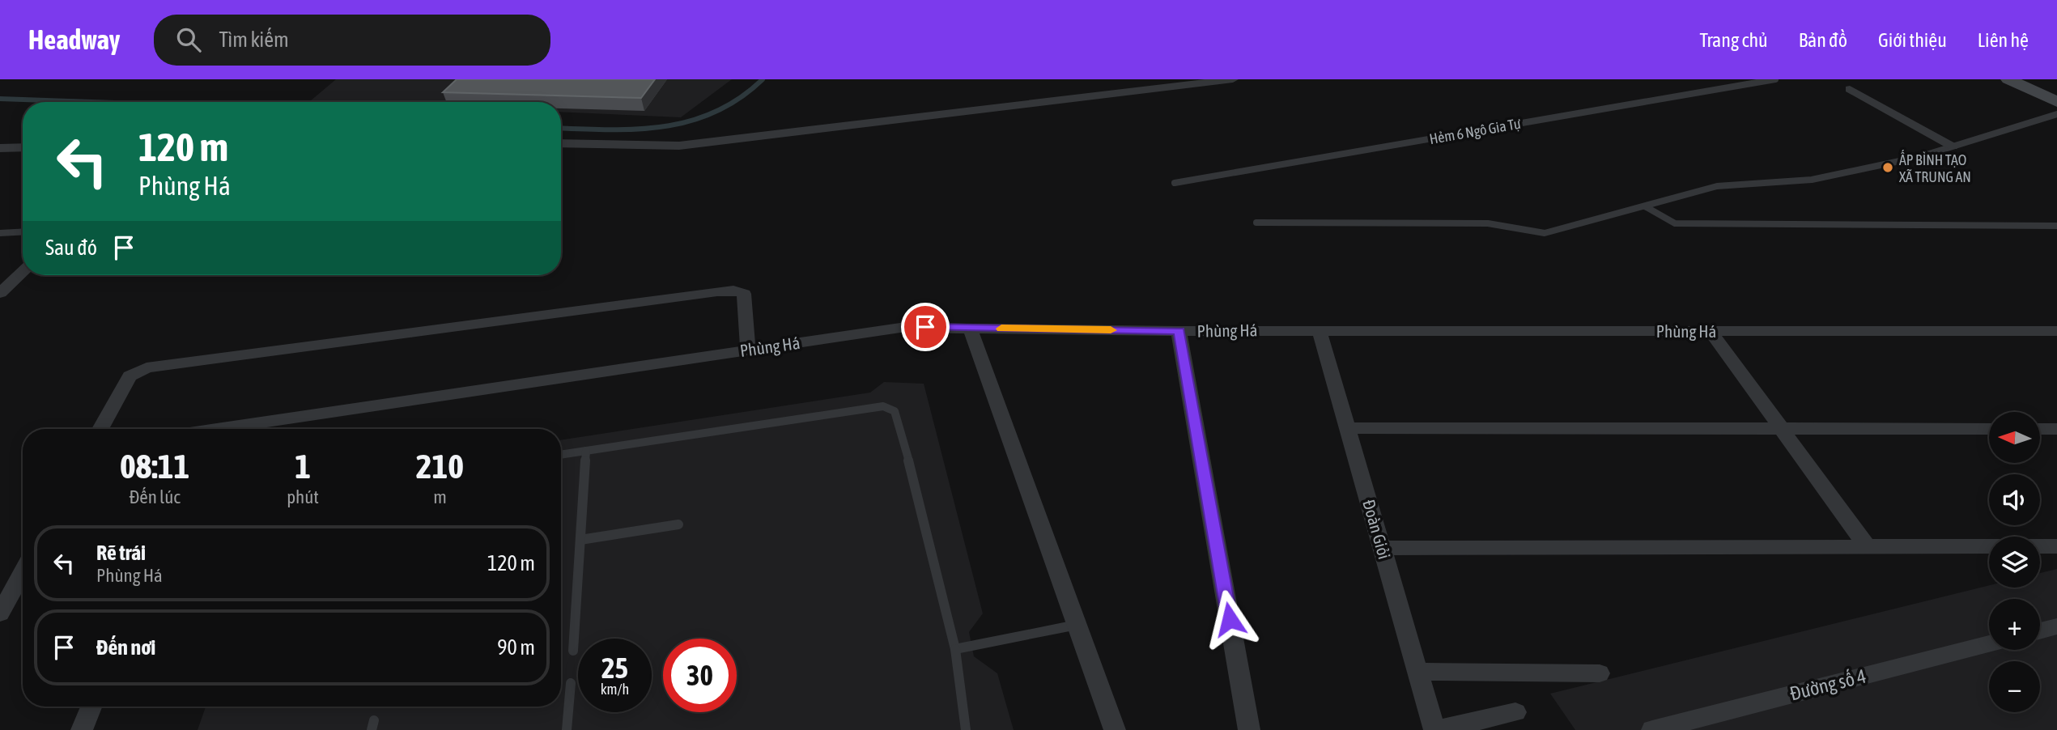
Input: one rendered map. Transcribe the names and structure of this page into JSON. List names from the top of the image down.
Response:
{
  "streets": {
    "street": ["Phùng Há", "Đoàn Giỏi", "Đường số 4"],
    "lane": ["Hẻm 6 Ngô Gia Tự"]
  },
  "crossings": [
    ["Phùng Há", "Đoàn Giỏi"]
  ],
  "places": ["ẤP BÌNH TẠO XÃ TRUNG AN"],
  "north": "left",
  "page": {
    "header": "Headway",
    "search": "Tìm kiếm",
    "nav": [
      "Trang chủ",
      "Bản đồ",
      "Giới thiệu",
      "Liên hệ"
    ],
    "turn": ["120 m", "Phùng Há"],
    "then": "Sau đó",
    "map_buttons": ["+", "−"],
    "eta": [
      "08:11",
      "Đến lúc",
      "1",
      "phút",
      "210",
      "m"
    ],
    "list": [
      {
        "name": "Rẽ trái",
        "note": "Phùng Há",
        "value": "120 m"
      },
      {
        "name": "Đến nơi",
        "value": "90 m"
      }
    ],
    "speed": "25 km/h",
    "limit": "30"
  }
}
